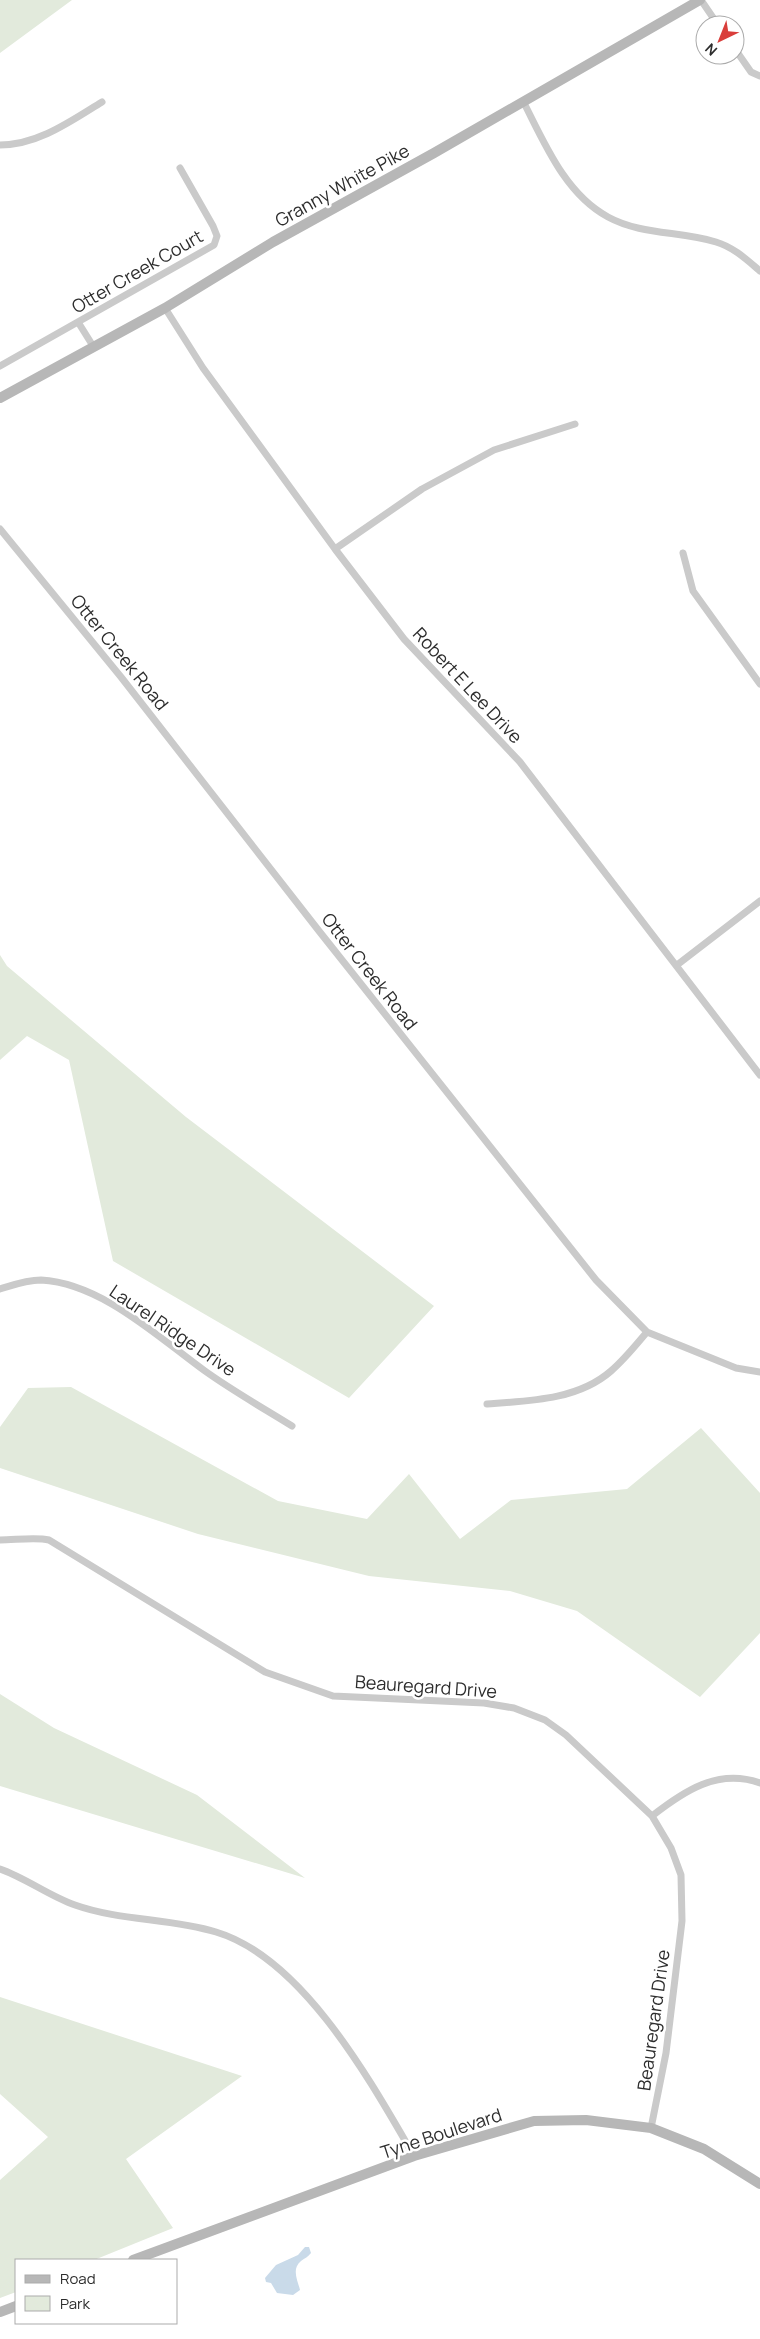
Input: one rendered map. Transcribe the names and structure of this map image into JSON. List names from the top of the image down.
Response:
{
  "streets": {
    "main road": ["Granny White Pike", "Tyne Boulevard"],
    "street": [
      "Otter Creek Court",
      "Otter Creek Road",
      "Robert E Lee Drive",
      "Laurel Ridge Drive",
      "Beauregard Drive"
    ]
  },
  "crossings": [
    ["Granny White Pike", "Robert E Lee Drive"],
    ["Beauregard Drive", "Tyne Boulevard"]
  ],
  "legend": ["Road", "Park"],
  "north": "bottom left"
}
